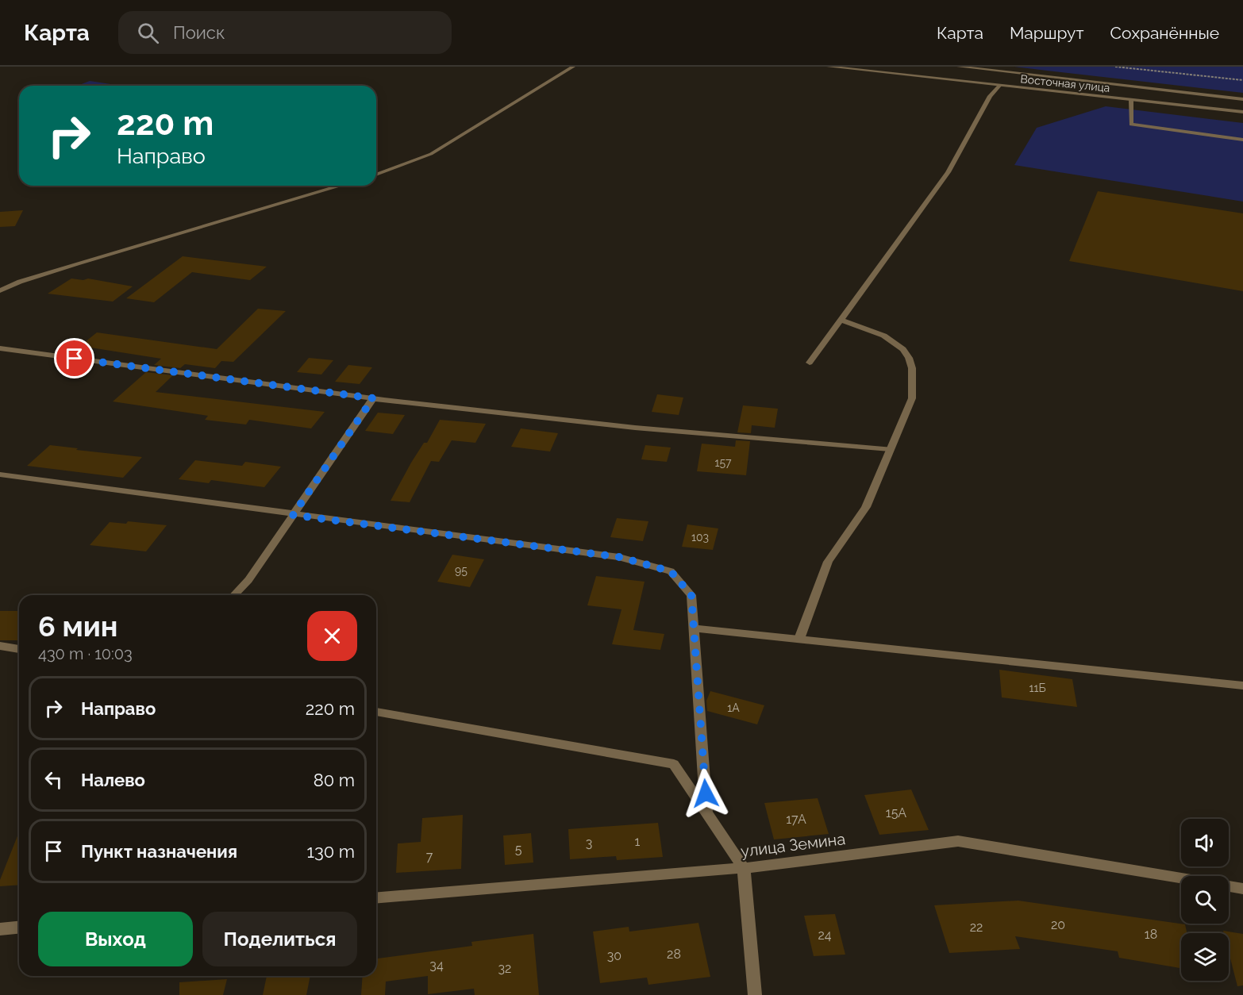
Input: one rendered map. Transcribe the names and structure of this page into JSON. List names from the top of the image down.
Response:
{
  "streets": {
    "street": ["Восточная улица", "улица Земина"]
  },
  "house_numbers": [
    "157",
    "103",
    "95",
    "11Б",
    "1А",
    "15А",
    "17А",
    "1",
    "3",
    "5",
    "7",
    "20",
    "22",
    "18",
    "24",
    "28",
    "30",
    "34",
    "32"
  ],
  "page": {
    "header": "Карта",
    "search": "Поиск",
    "nav": ["Карта", "Маршрут", "Сохранённые"],
    "turn": ["220 m", "Направо"],
    "heading": ["6 мин", "430 m · 10:03"],
    "list": [
      {
        "name": "Направо",
        "value": "220 m"
      },
      {
        "name": "Налево",
        "value": "80 m"
      },
      {
        "name": "Пункт назначения",
        "value": "130 m"
      }
    ],
    "buttons": ["Выход", "Поделиться"]
  }
}
